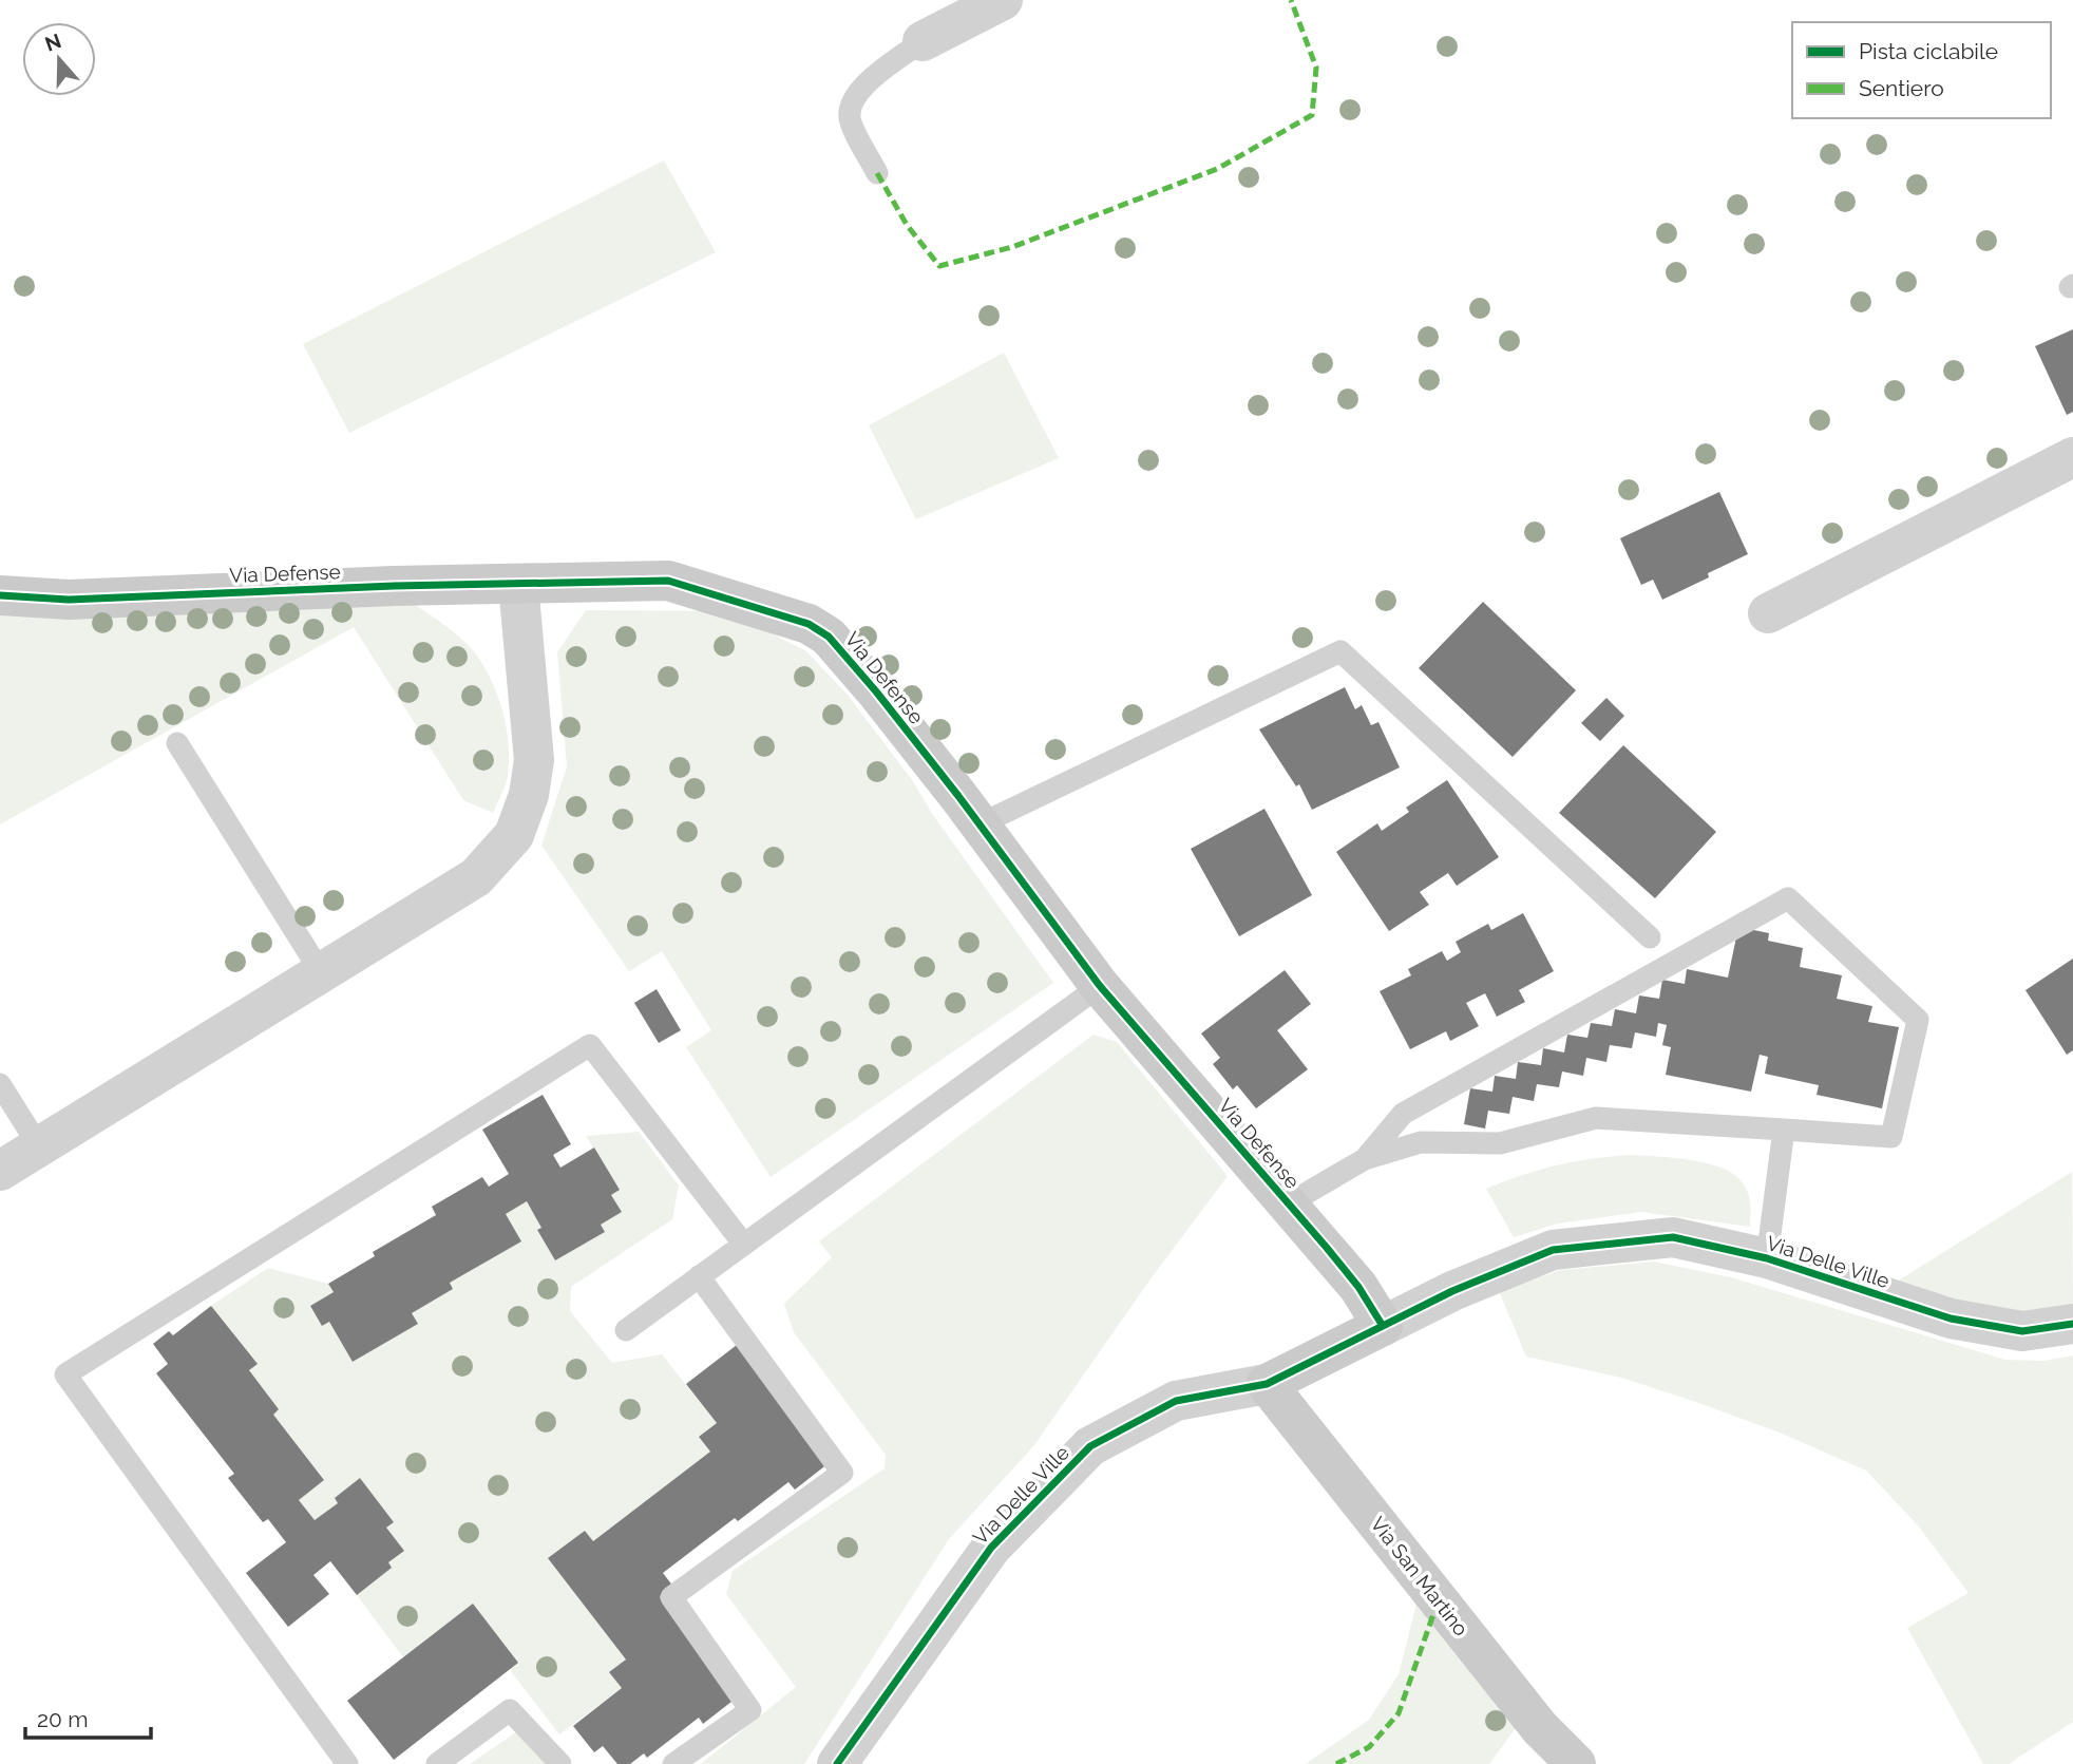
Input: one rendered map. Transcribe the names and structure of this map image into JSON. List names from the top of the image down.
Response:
{
  "streets": {
    "street": ["Via Defense", "Via Delle Ville", "Via San Martino"]
  },
  "crossings": [
    ["Via Defense", "Via Delle Ville"],
    ["Via Delle Ville", "Via San Martino"]
  ],
  "legend": ["Pista ciclabile", "Sentiero"],
  "scale_bar": "20 m",
  "north": "top"
}
